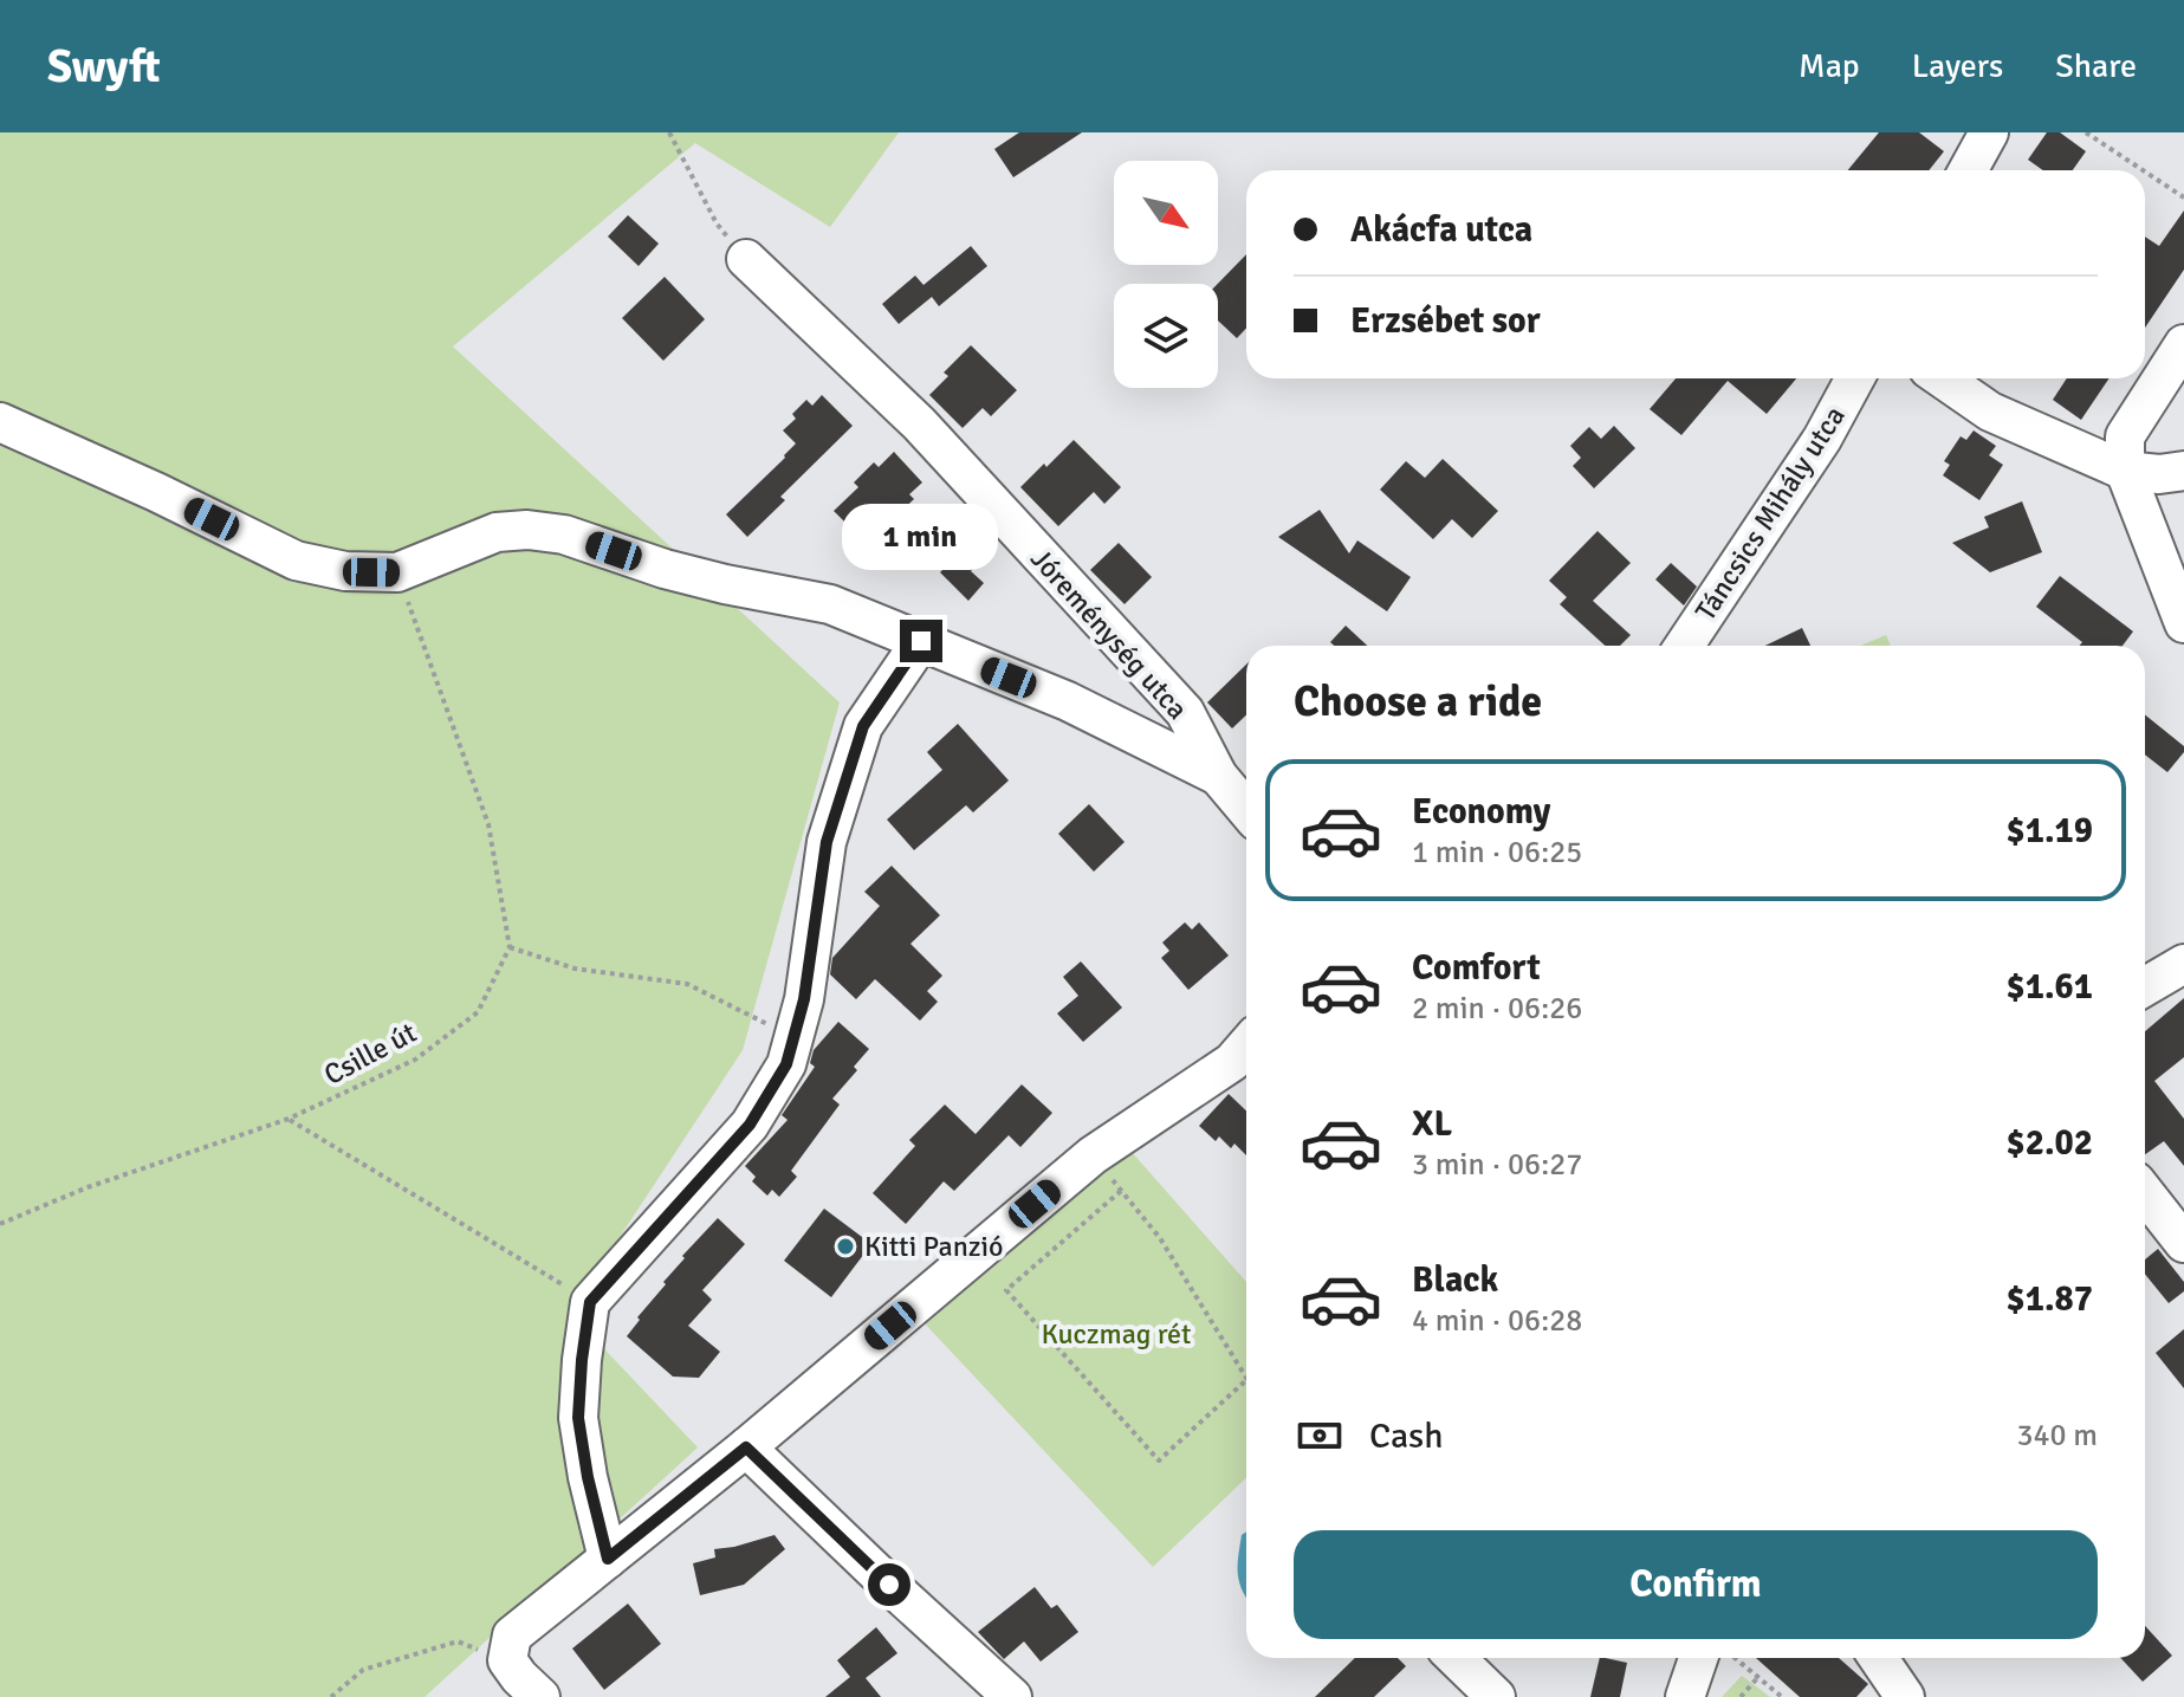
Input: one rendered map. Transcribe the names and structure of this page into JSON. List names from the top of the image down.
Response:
{
  "streets": {
    "street": ["Táncsics Mihály utca", "Jóreménység utca"],
    "path": ["Csille út"]
  },
  "parks": ["Kuczmag rét"],
  "places": ["Kitti Panzió"],
  "north": "bottom right",
  "page": {
    "header": "Swyft",
    "nav": ["Map", "Layers", "Share"],
    "banner": ["Akácfa utca", "Erzsébet sor"],
    "bubble": "1 min",
    "heading": "Choose a ride",
    "list": [
      {
        "name": "Economy",
        "note": "1 min · 06:25",
        "value": "$1.19"
      },
      {
        "name": "Comfort",
        "note": "2 min · 06:26",
        "value": "$1.61"
      },
      {
        "name": "XL",
        "note": "3 min · 06:27",
        "value": "$2.02"
      },
      {
        "name": "Black",
        "note": "4 min · 06:28",
        "value": "$1.87"
      }
    ],
    "pay": ["Cash", "340 m"],
    "buttons": "Confirm"
  }
}
